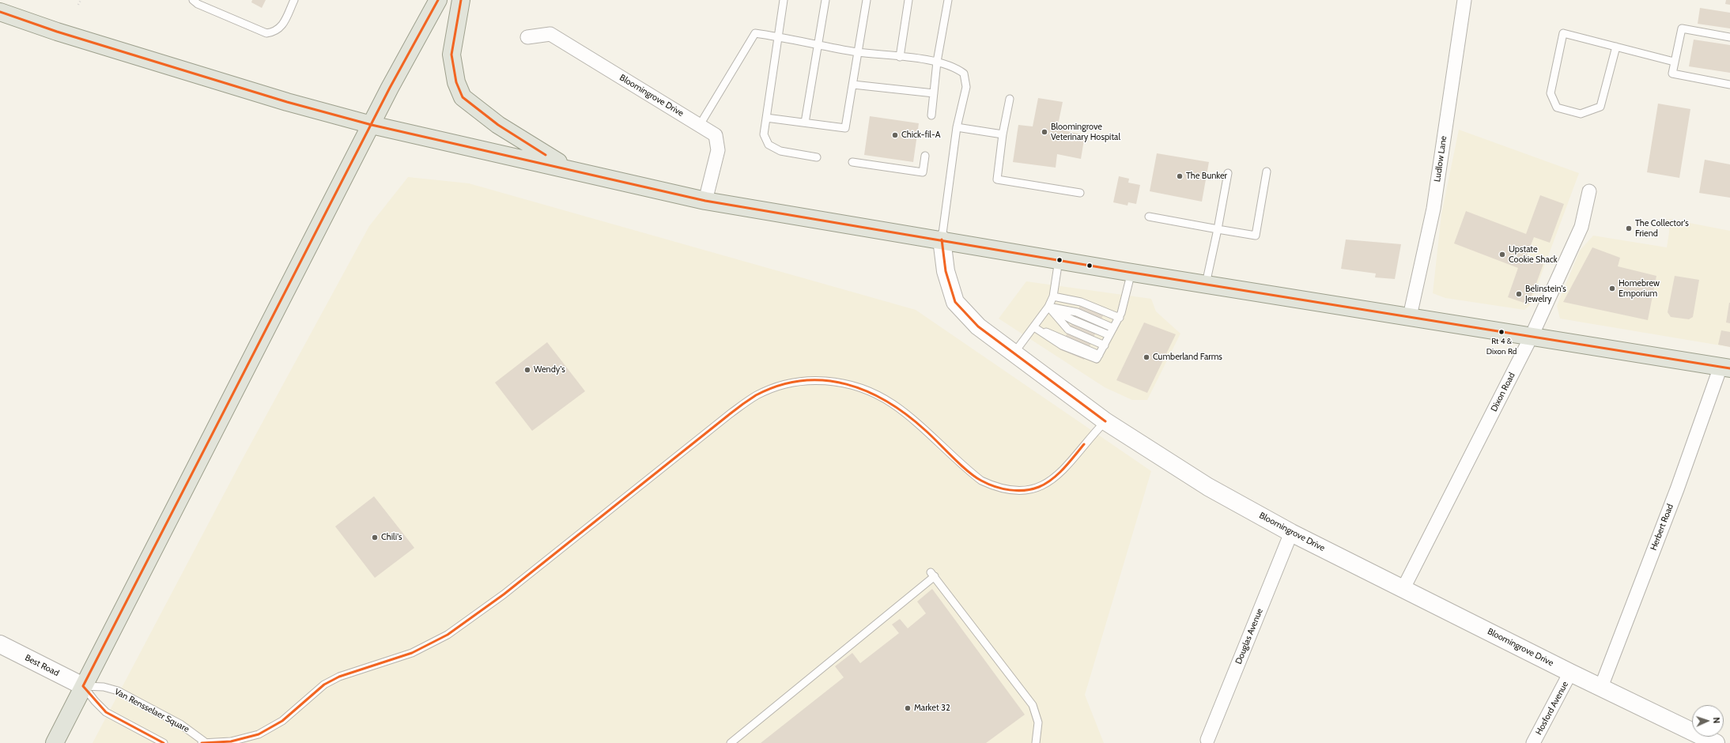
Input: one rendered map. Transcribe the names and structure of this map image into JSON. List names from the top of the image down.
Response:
{
  "streets": {
    "street": [
      "Bloomingrove Drive",
      "Ludlow Lane",
      "Dixon Road",
      "Herbert Road",
      "Douglas Avenue",
      "Best Road",
      "Hosford Avenue"
    ],
    "lane": ["Van Rensselaer Square"]
  },
  "crossings": [
    ["Bloomingrove Drive", "Dixon Road"],
    ["Bloomingrove Drive", "Herbert Road"],
    ["Bloomingrove Drive", "Douglas Avenue"],
    ["Bloomingrove Drive", "Hosford Avenue"],
    ["Bloomingrove Drive", "Van Rensselaer Square"],
    ["Best Road", "Van Rensselaer Square"]
  ],
  "places": [
    "Bloomingrove Veterinary Hospital",
    "Chick-fil-A",
    "The Bunker",
    "The Collector's Friend",
    "Upstate Cookie Shack",
    "Homebrew Emporium",
    "Belinstein's Jewelry",
    "Rt 4 & Dixon Rd",
    "Cumberland Farms",
    "Wendy's",
    "Chili's",
    "Market 32"
  ],
  "north": "right"
}
